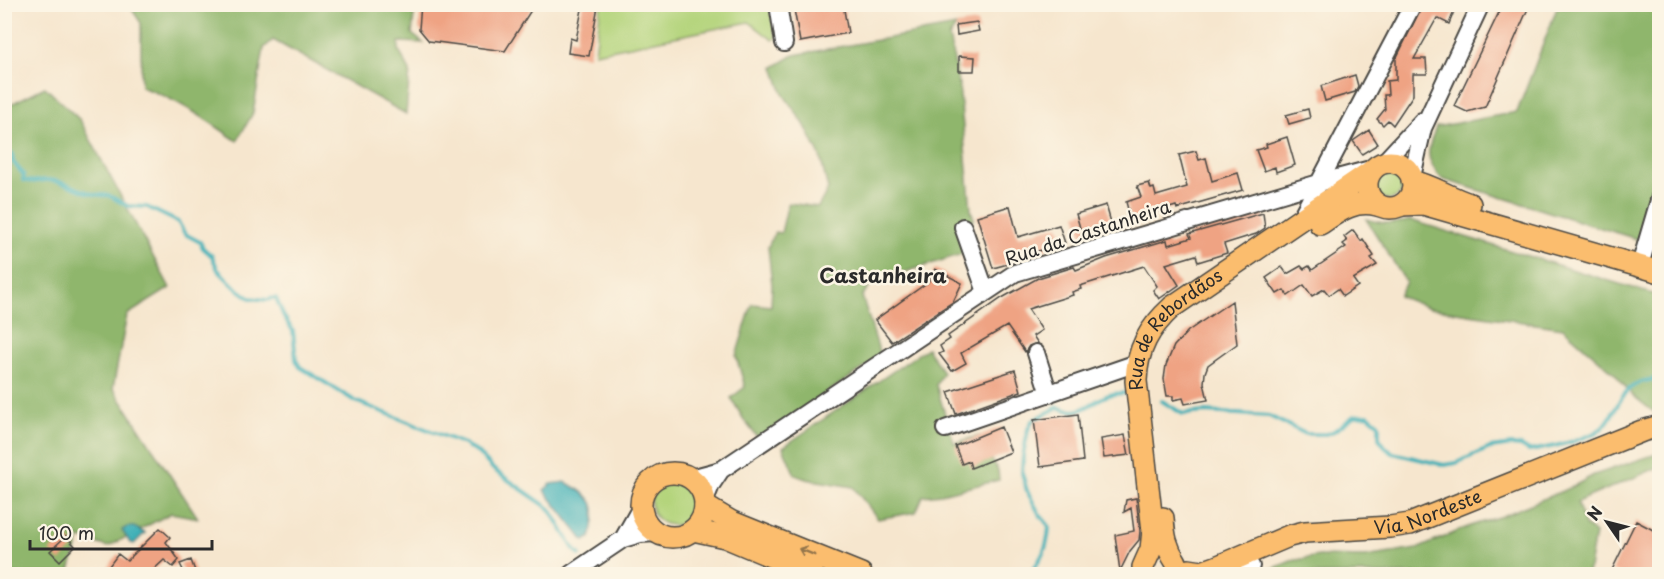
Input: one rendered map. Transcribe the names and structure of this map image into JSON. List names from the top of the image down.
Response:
{
  "streets": {
    "main road": ["Rua de Rebordãos", "Via Nordeste"],
    "street": ["Rua da Castanheira"]
  },
  "crossings": [
    ["Rua da Castanheira", "Rua de Rebordãos"],
    ["Rua de Rebordãos", "Via Nordeste"]
  ],
  "districts": ["Castanheira"],
  "scale_bar": "100 m",
  "north": "top left"
}
